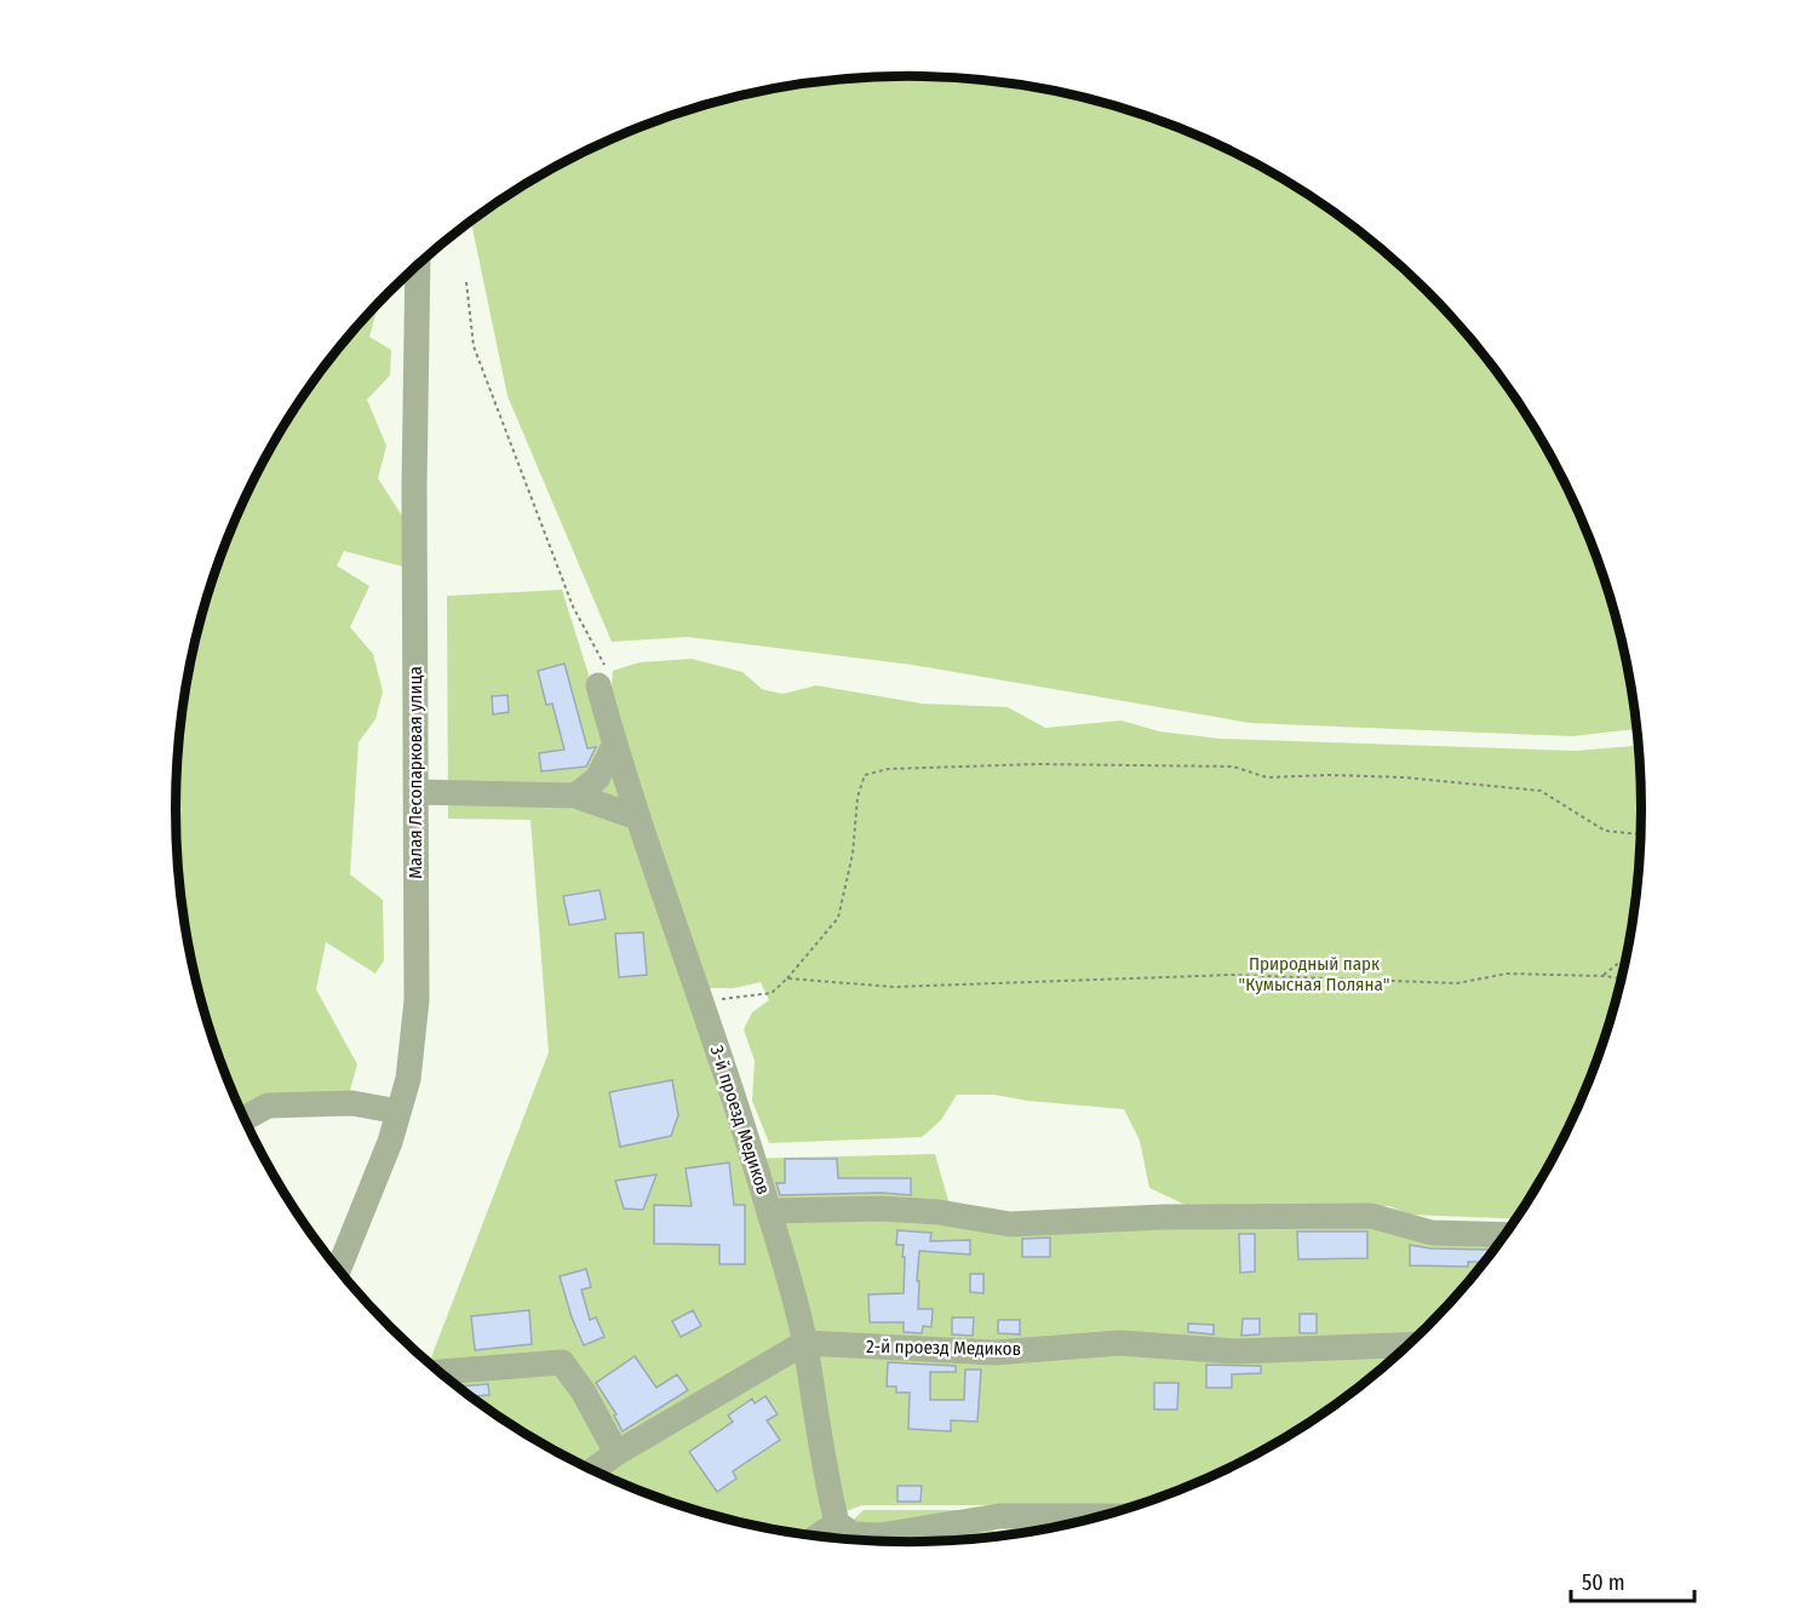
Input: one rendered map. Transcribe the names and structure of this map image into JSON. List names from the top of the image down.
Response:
{
  "streets": {
    "street": ["Малая Лесопарковая улица", "3-й проезд Медиков", "2-й проезд Медиков"]
  },
  "parks": ["Природный парк \"Кумысная Поляна\""],
  "scale_bar": "50 m"
}
